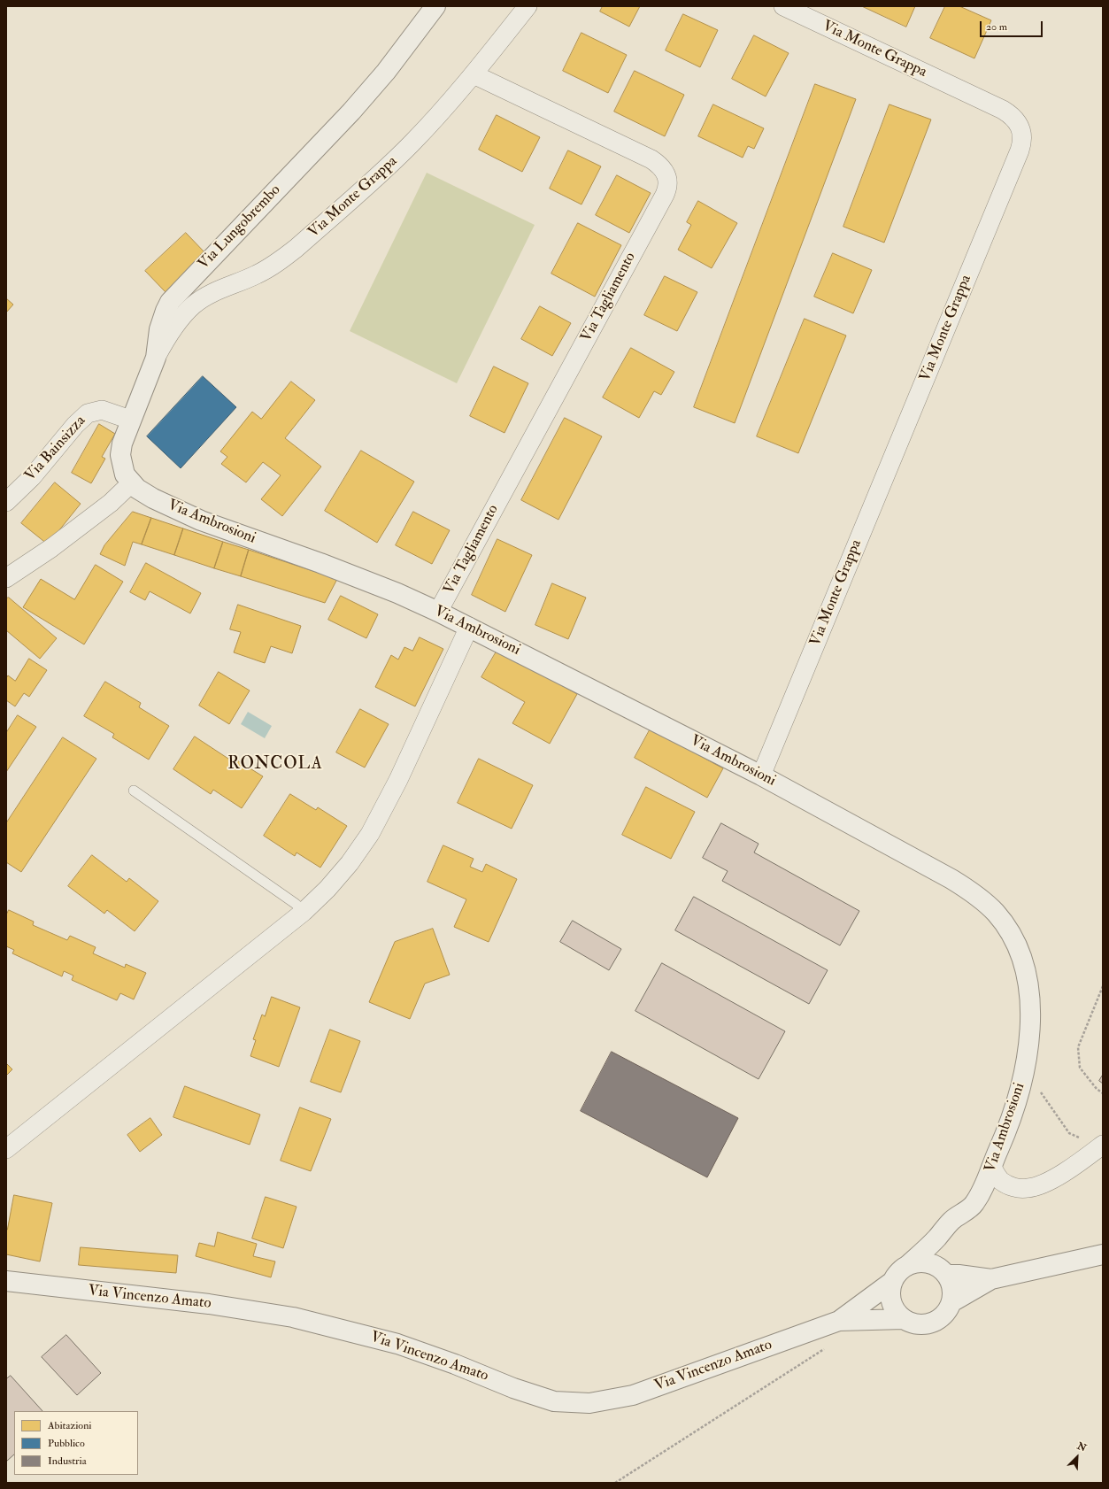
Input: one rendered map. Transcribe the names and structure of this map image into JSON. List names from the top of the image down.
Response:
{
  "streets": {
    "street": [
      "Via Monte Grappa",
      "Via Lungobrembo",
      "Via Tagliamento",
      "Via Bainsizza",
      "Via Ambrosioni",
      "Via Vincenzo Amato"
    ]
  },
  "crossings": [
    ["Via Monte Grappa", "Via Lungobrembo"],
    ["Via Monte Grappa", "Via Tagliamento"],
    ["Via Monte Grappa", "Via Ambrosioni"],
    ["Via Lungobrembo", "Via Bainsizza"],
    ["Via Lungobrembo", "Via Ambrosioni"],
    ["Via Tagliamento", "Via Ambrosioni"],
    ["Via Ambrosioni", "Via Vincenzo Amato"]
  ],
  "districts": ["RONCOLA"],
  "legend": ["Abitazioni", "Pubblico", "Industria"],
  "scale_bar": "20 m",
  "north": "top right"
}
